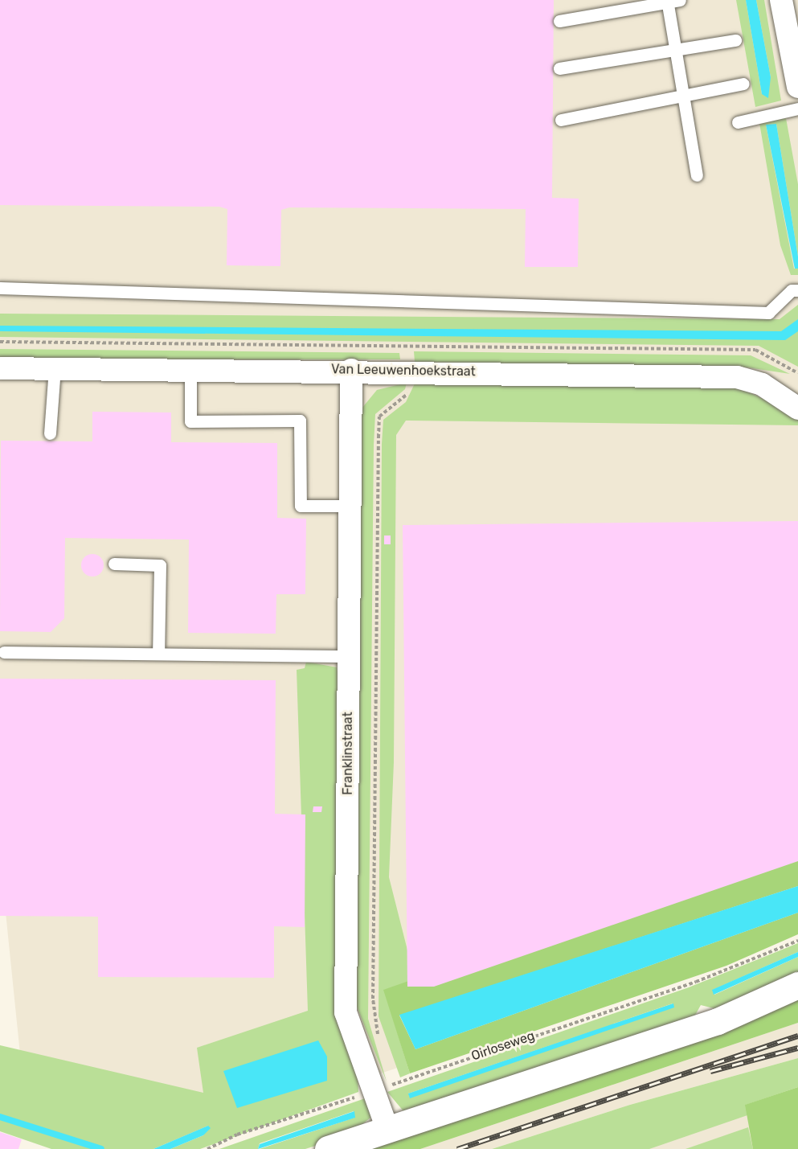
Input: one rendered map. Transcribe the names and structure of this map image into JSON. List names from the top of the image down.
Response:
{
  "streets": {
    "street": ["Van Leeuwenhoekstraat", "Franklinstraat"],
    "path": ["Oirloseweg"]
  },
  "crossings": [
    ["Van Leeuwenhoekstraat", "Franklinstraat"],
    ["Franklinstraat", "Oirloseweg"]
  ]
}
